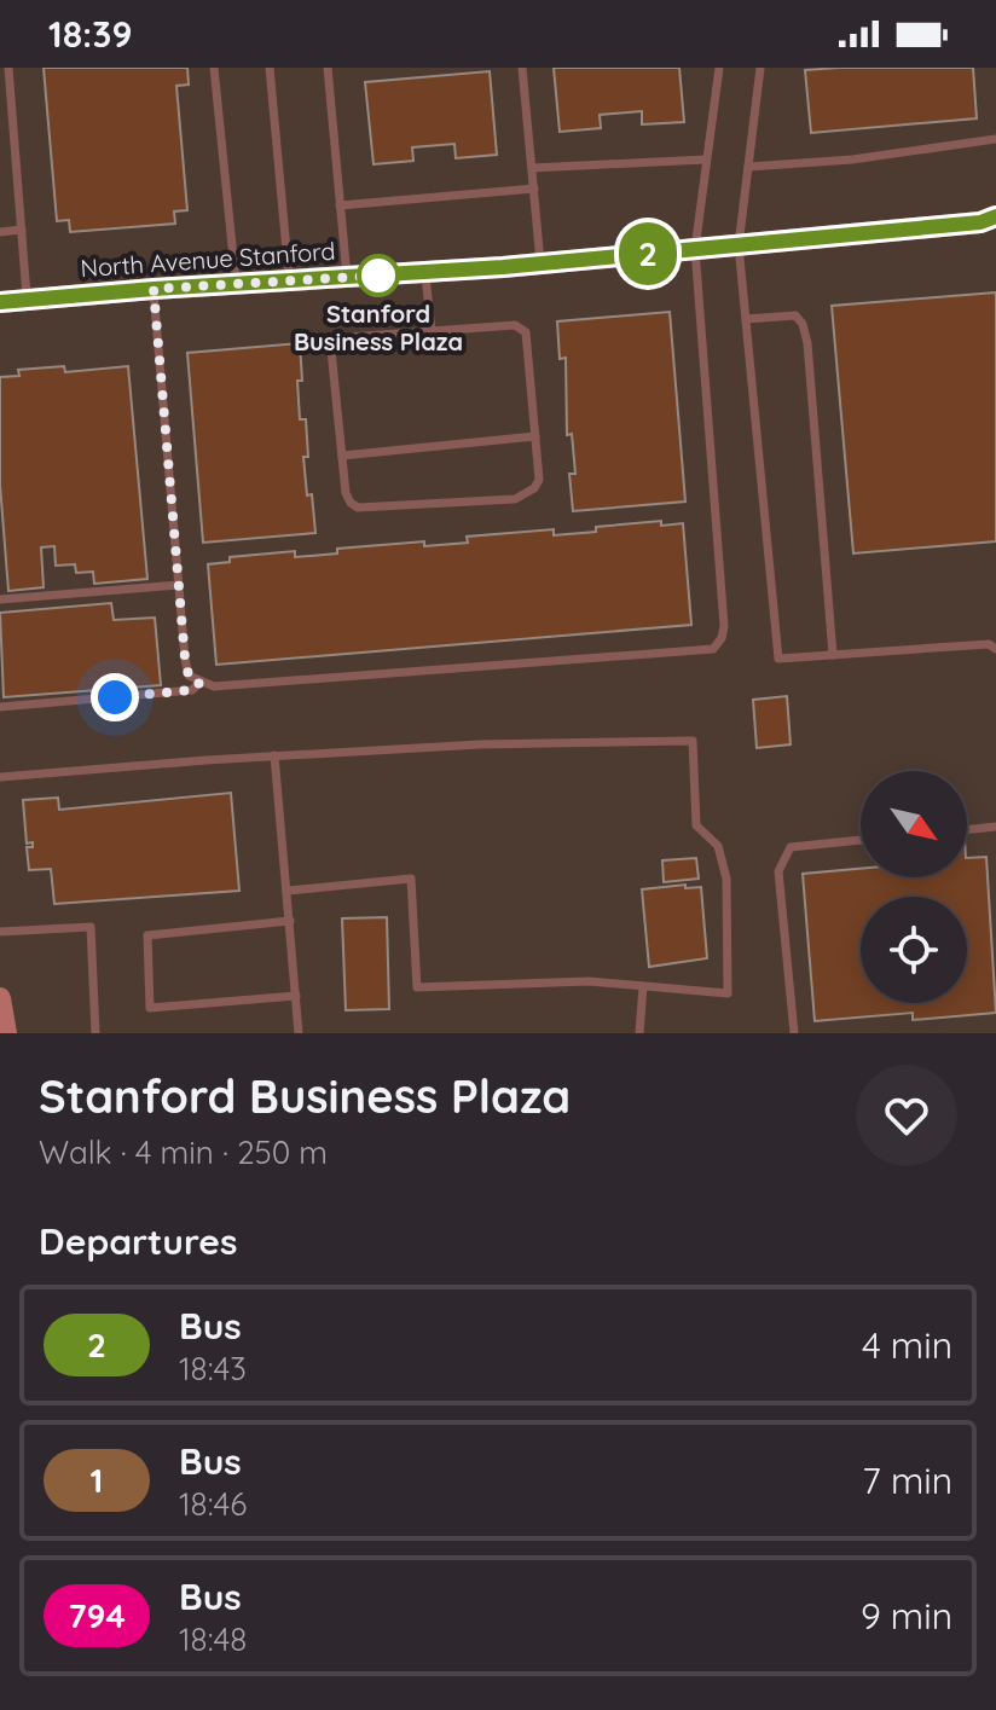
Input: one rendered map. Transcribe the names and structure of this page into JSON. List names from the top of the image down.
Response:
{
  "streets": {
    "street": ["North Avenue Stanford"]
  },
  "places": ["Stanford Business Plaza"],
  "lines": ["bus line 2"],
  "north": "bottom right",
  "page": {
    "status": "18:39",
    "on_map": "2",
    "heading": [
      ["Stanford Business Plaza", "Walk · 4 min · 250 m"],
      "Departures"
    ],
    "list": [
      {
        "mark": "2",
        "name": "Bus",
        "note": "18:43",
        "value": "4 min"
      },
      {
        "mark": "1",
        "name": "Bus",
        "note": "18:46",
        "value": "7 min"
      },
      {
        "mark": "794",
        "name": "Bus",
        "note": "18:48",
        "value": "9 min"
      }
    ]
  }
}
